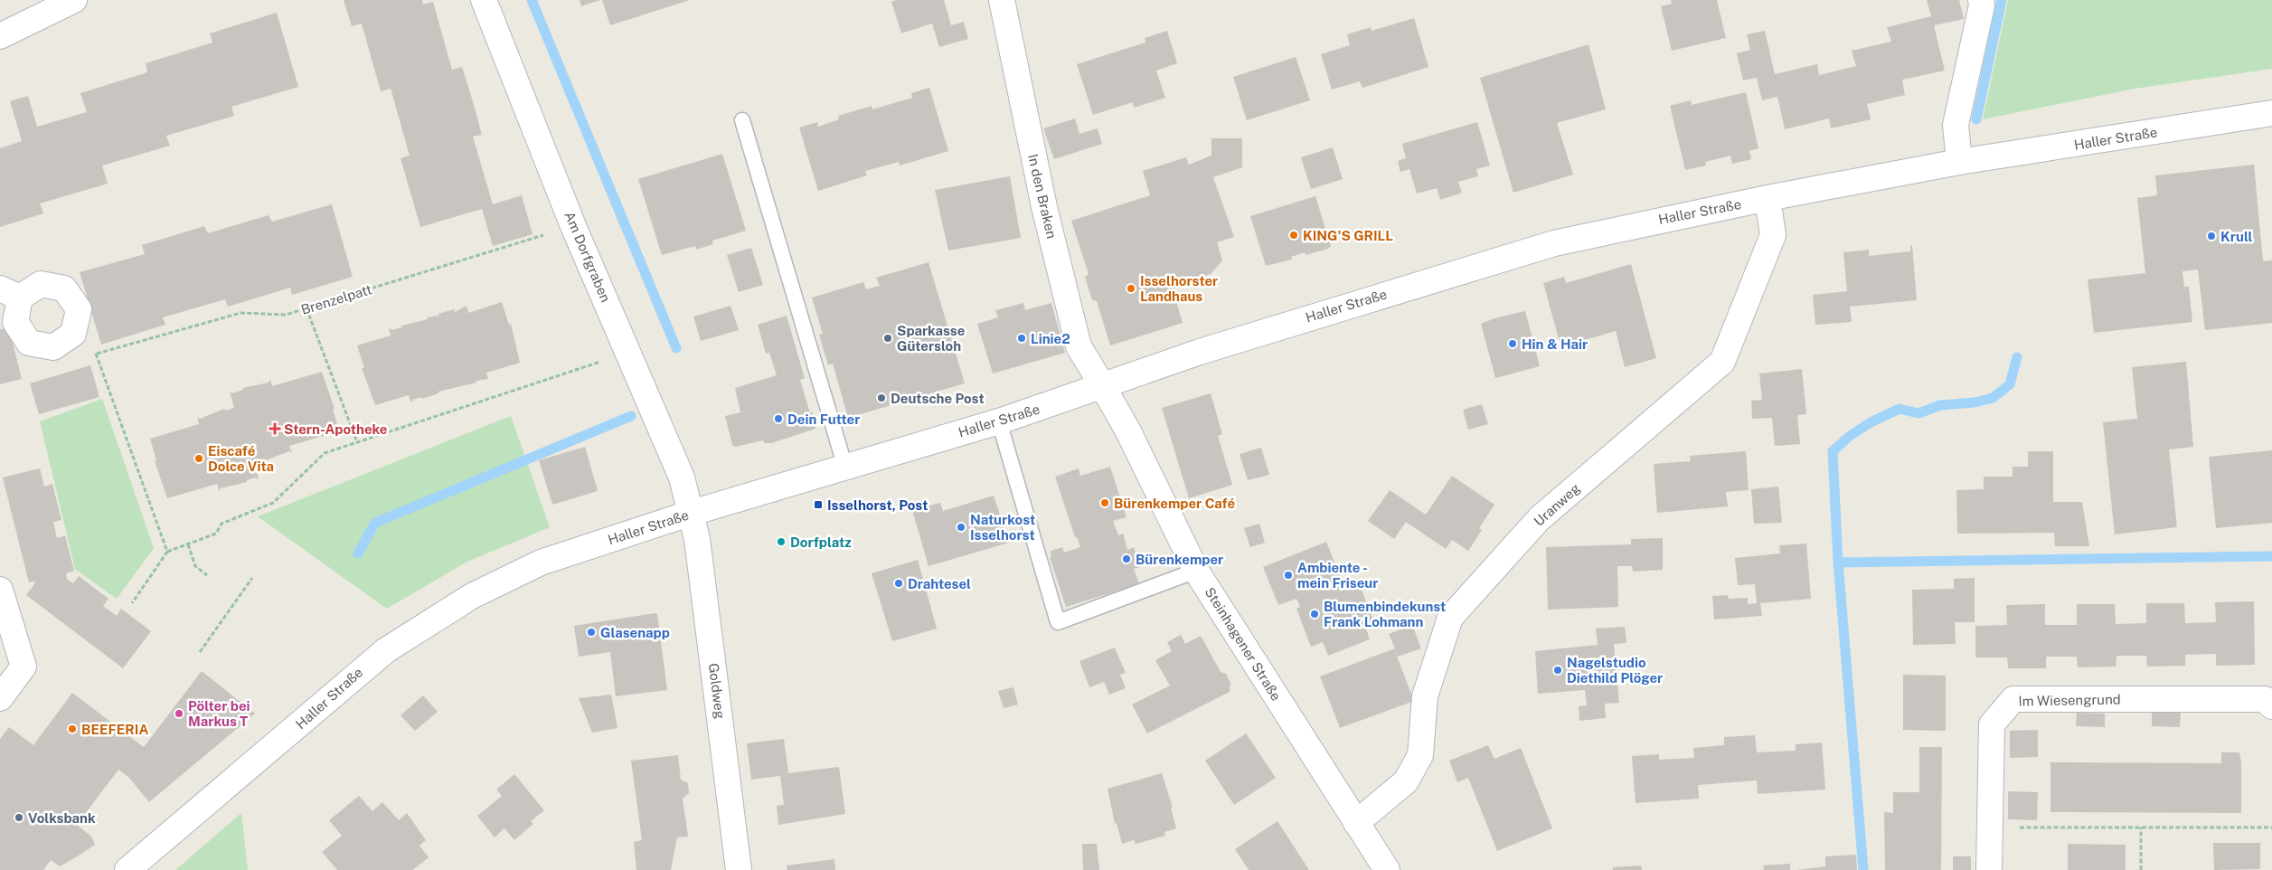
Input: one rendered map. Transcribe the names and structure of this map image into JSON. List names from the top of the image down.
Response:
{
  "streets": {
    "street": [
      "Haller Straße",
      "In den Braken",
      "Am Dorfgraben",
      "Uranweg",
      "Steinhagener Straße",
      "Goldweg",
      "Im Wiesengrund"
    ],
    "path": ["Brenzelpatt"]
  },
  "crossings": [
    ["Haller Straße", "In den Braken"],
    ["Haller Straße", "Am Dorfgraben"],
    ["Haller Straße", "Uranweg"],
    ["Haller Straße", "Steinhagener Straße"],
    ["Haller Straße", "Goldweg"],
    ["In den Braken", "Steinhagener Straße"],
    ["Am Dorfgraben", "Brenzelpatt"],
    ["Am Dorfgraben", "Goldweg"],
    ["Uranweg", "Steinhagener Straße"]
  ],
  "places": {
    "other": [
      "KING'S GRILL",
      "Krull",
      "Isselhorster Landhaus",
      "Sparkasse Gütersloh",
      "Linie2",
      "Hin & Hair",
      "Deutsche Post",
      "Dein Futter",
      "Eiscafé Dolce Vita",
      "Bürenkemper Café",
      "Naturkost Isselhorst",
      "Dorfplatz",
      "Bürenkemper",
      "Ambiente - mein Friseur",
      "Drahtesel",
      "Blumenbindekunst Frank Lohmann",
      "Glasenapp",
      "Nagelstudio Diethild Plöger",
      "Pölter bei Markus T",
      "BEEFERIA",
      "Volksbank"
    ],
    "health": ["Stern-Apotheke"],
    "transit": ["Isselhorst, Post"]
  }
}
